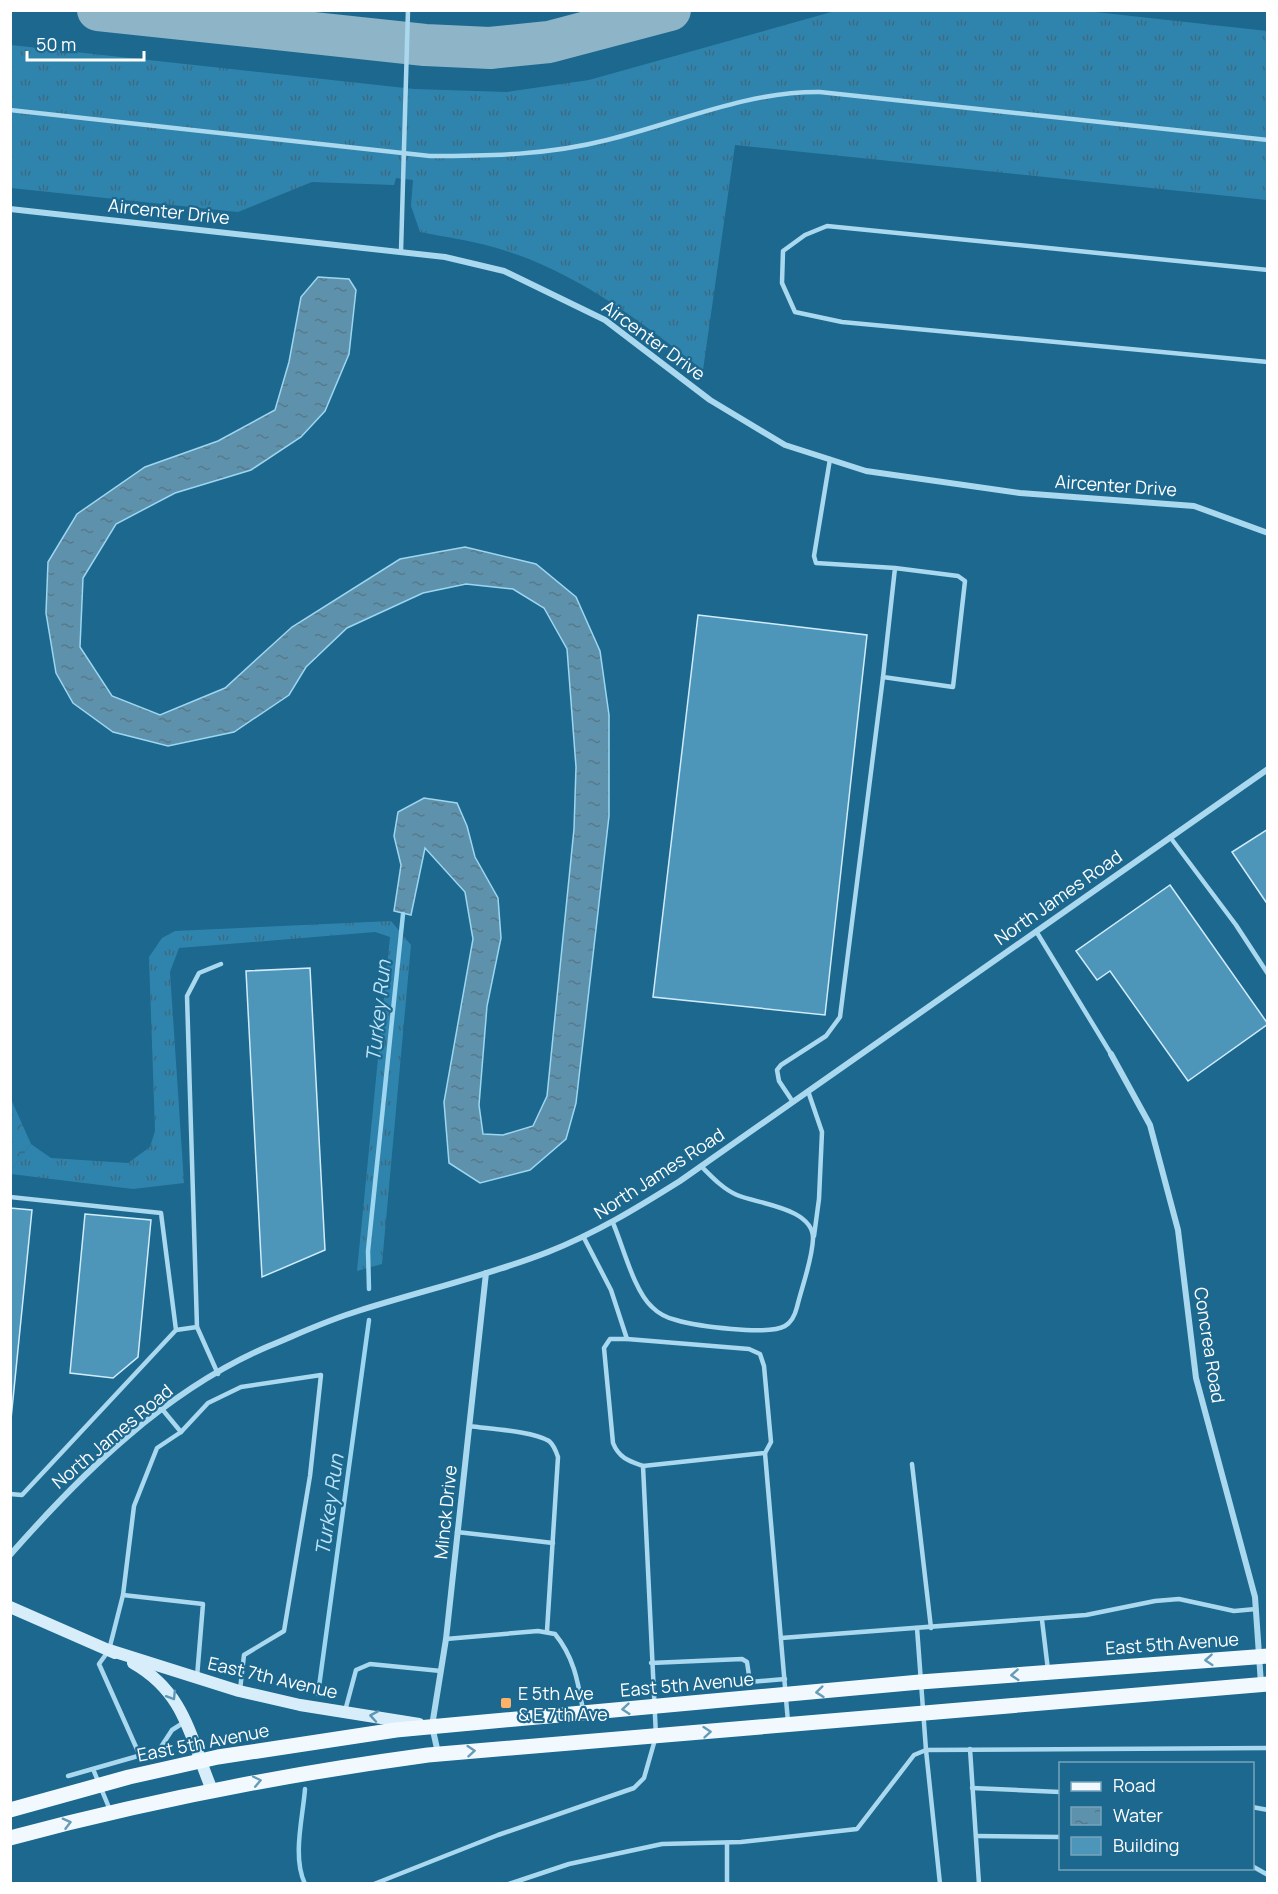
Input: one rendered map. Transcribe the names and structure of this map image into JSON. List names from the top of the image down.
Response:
{
  "streets": {
    "main road": ["East 5th Avenue"],
    "street": [
      "Aircenter Drive",
      "North James Road",
      "Concrea Road",
      "Minck Drive",
      "East 7th Avenue"
    ]
  },
  "crossings": [
    ["North James Road", "Minck Drive"],
    ["Concrea Road", "East 5th Avenue"],
    ["Minck Drive", "East 5th Avenue"],
    ["Minck Drive", "East 7th Avenue"],
    ["East 5th Avenue", "East 7th Avenue"]
  ],
  "water": ["Turkey Run"],
  "places": {
    "transit": ["E 5th Ave & E 7th Ave"]
  },
  "legend": ["Road", "Water", "Building"],
  "scale_bar": "50 m"
}
